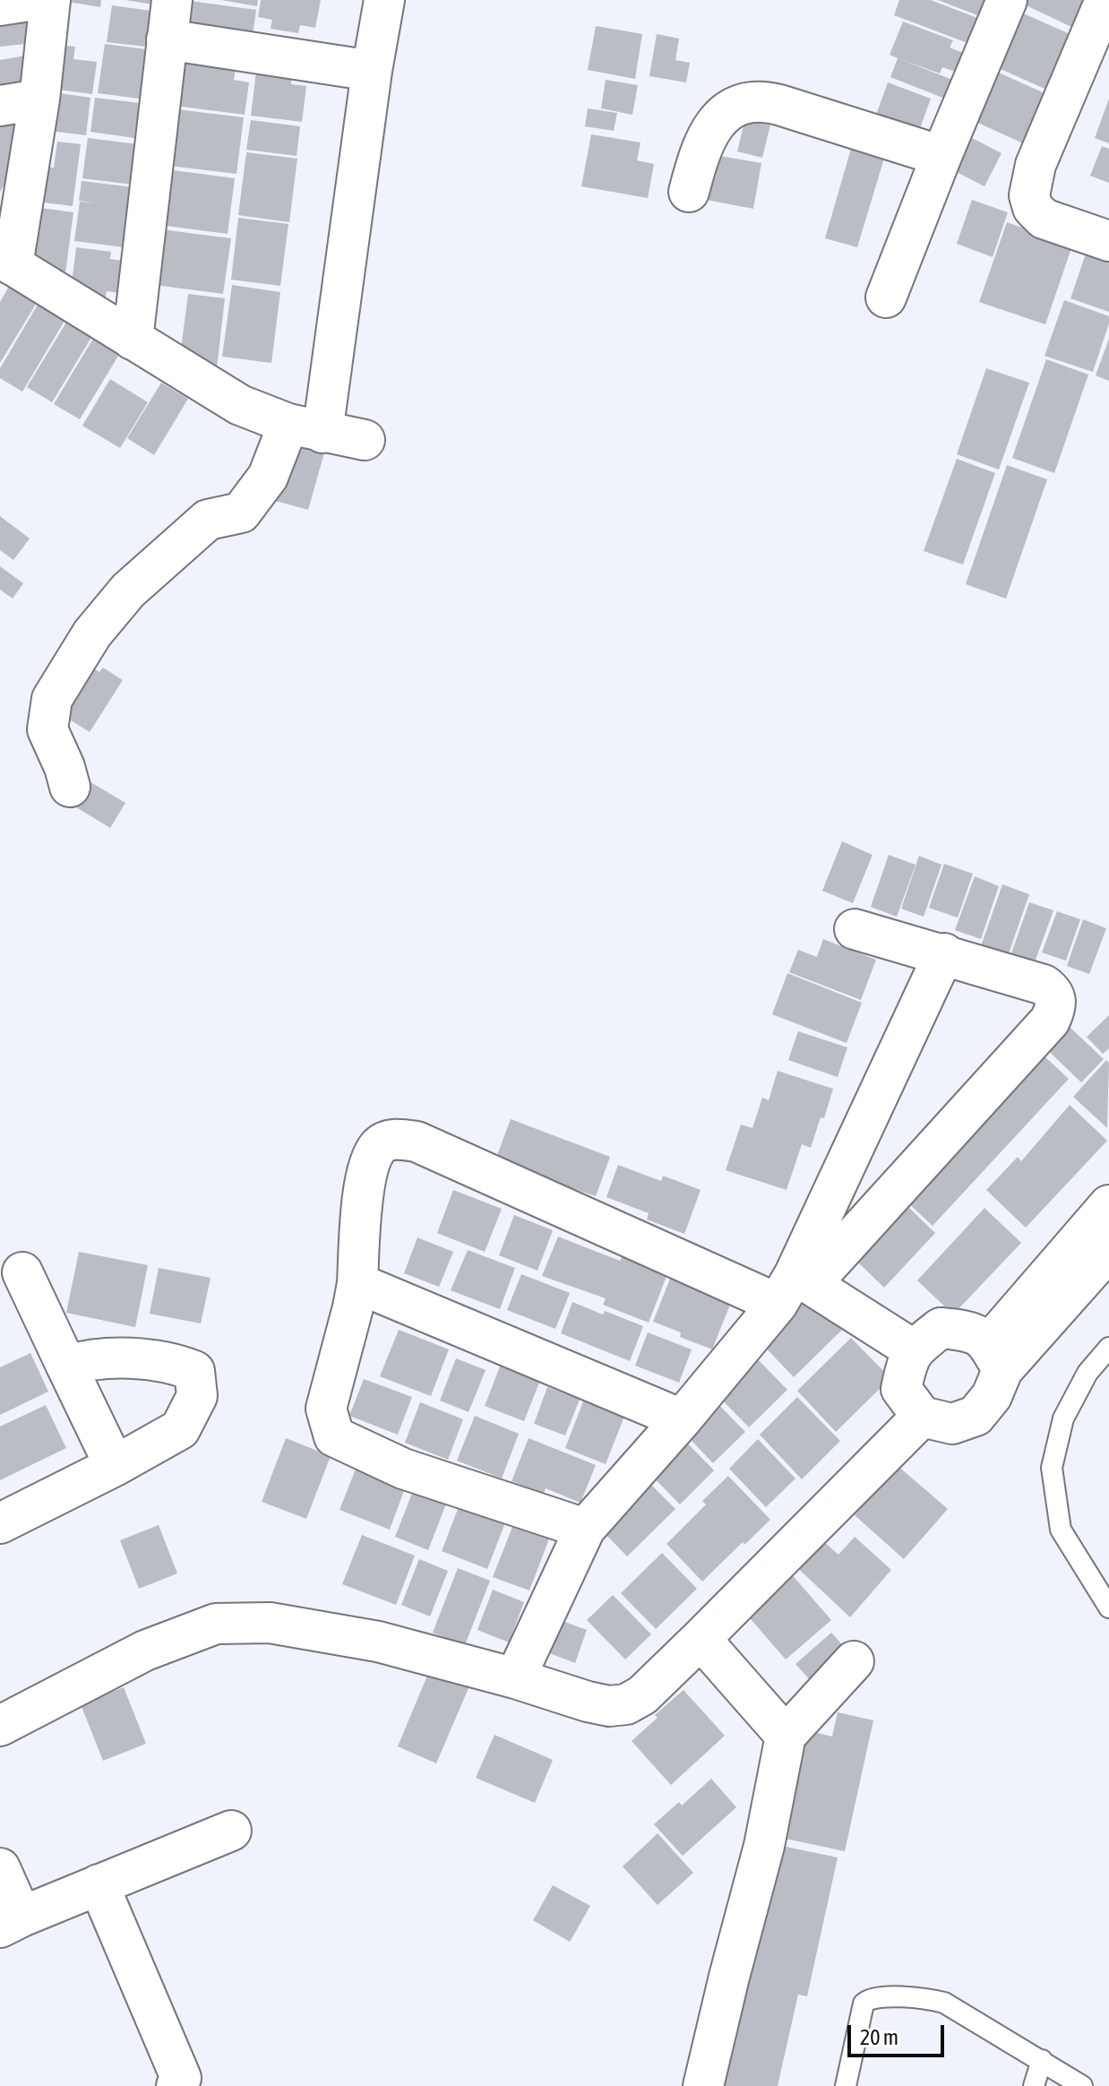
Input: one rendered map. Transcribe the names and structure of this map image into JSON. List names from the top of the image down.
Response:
{
  "scale_bar": "20 m"
}
